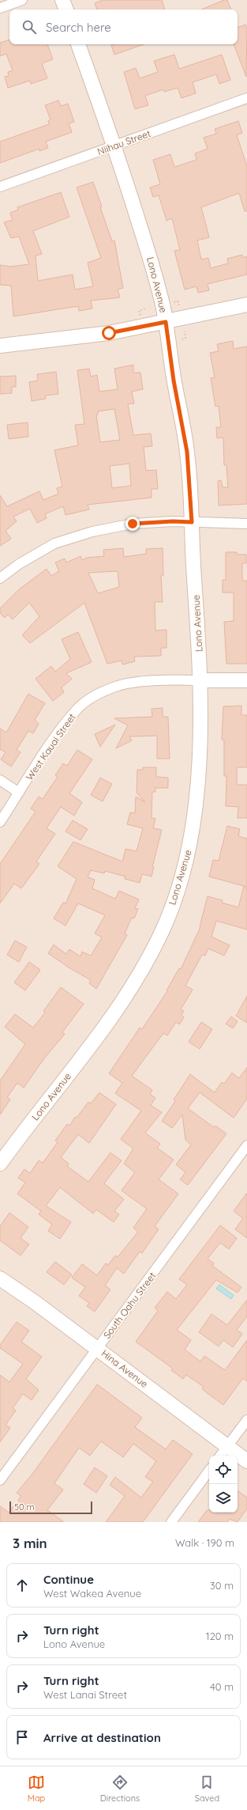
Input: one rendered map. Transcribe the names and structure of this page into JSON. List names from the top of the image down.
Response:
{
  "streets": {
    "street": [
      "Niihau Street",
      "Lono Avenue",
      "West Kauai Street",
      "South Oahu Street",
      "Hina Avenue"
    ]
  },
  "crossings": [
    ["Niihau Street", "Lono Avenue"],
    ["Lono Avenue", "West Kauai Street"],
    ["South Oahu Street", "Hina Avenue"]
  ],
  "scale_bar": "50 m",
  "page": {
    "search": "Search here",
    "scale": "50 m",
    "heading": ["3 min", "Walk · 190 m"],
    "list": [
      ["Continue", "West Wakea Avenue", "30 m"],
      ["Turn right", "Lono Avenue", "120 m"],
      ["Turn right", "West Lanai Street", "40 m"],
      "Arrive at destination"
    ],
    "nav": ["Map", "Directions", "Saved"]
  }
}
